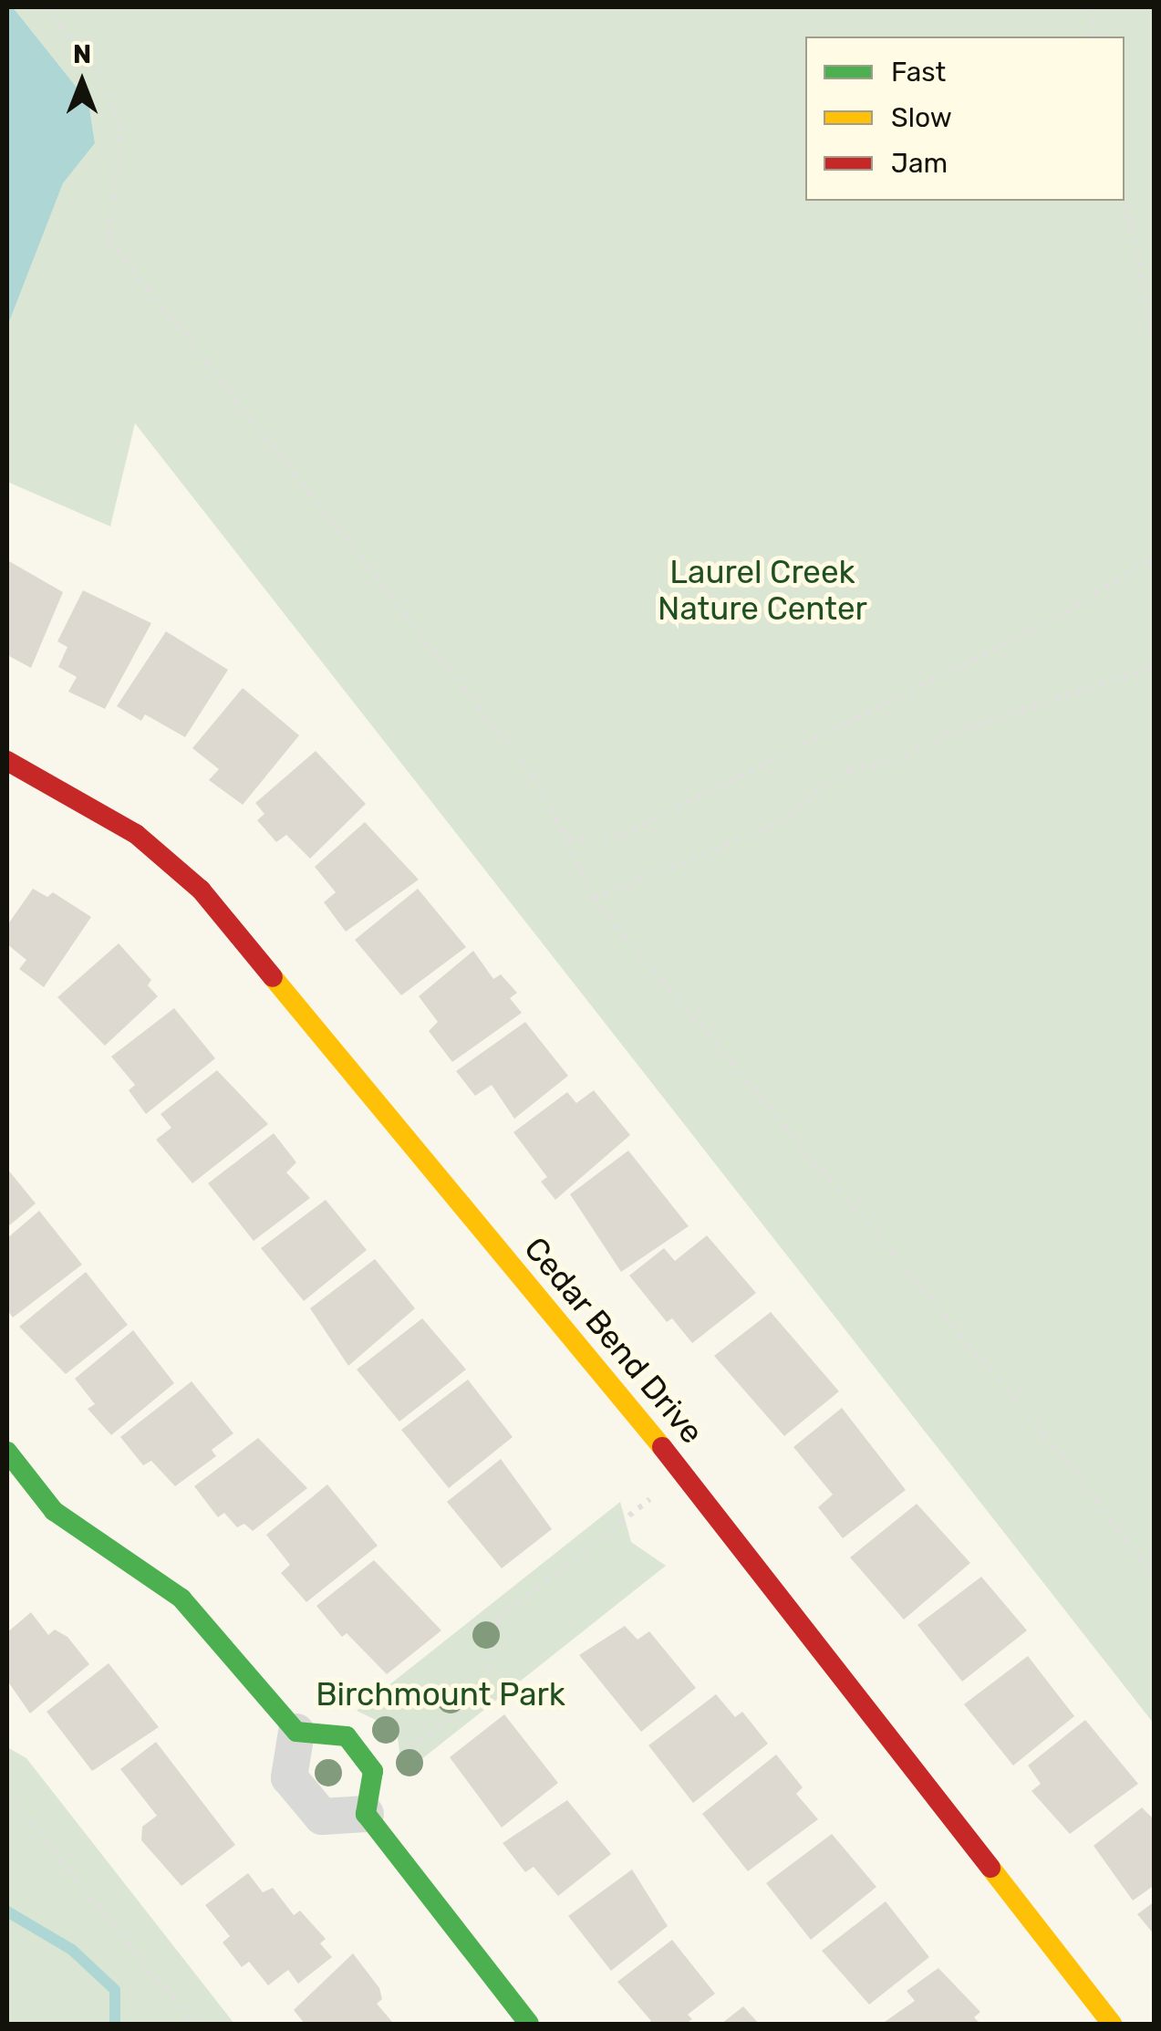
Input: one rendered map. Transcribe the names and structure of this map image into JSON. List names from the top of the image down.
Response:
{
  "streets": {
    "street": ["Cedar Bend Drive"]
  },
  "parks": ["Laurel Creek Nature Center", "Birchmount Park"],
  "legend": ["Fast", "Slow", "Jam"],
  "north": "top"
}
